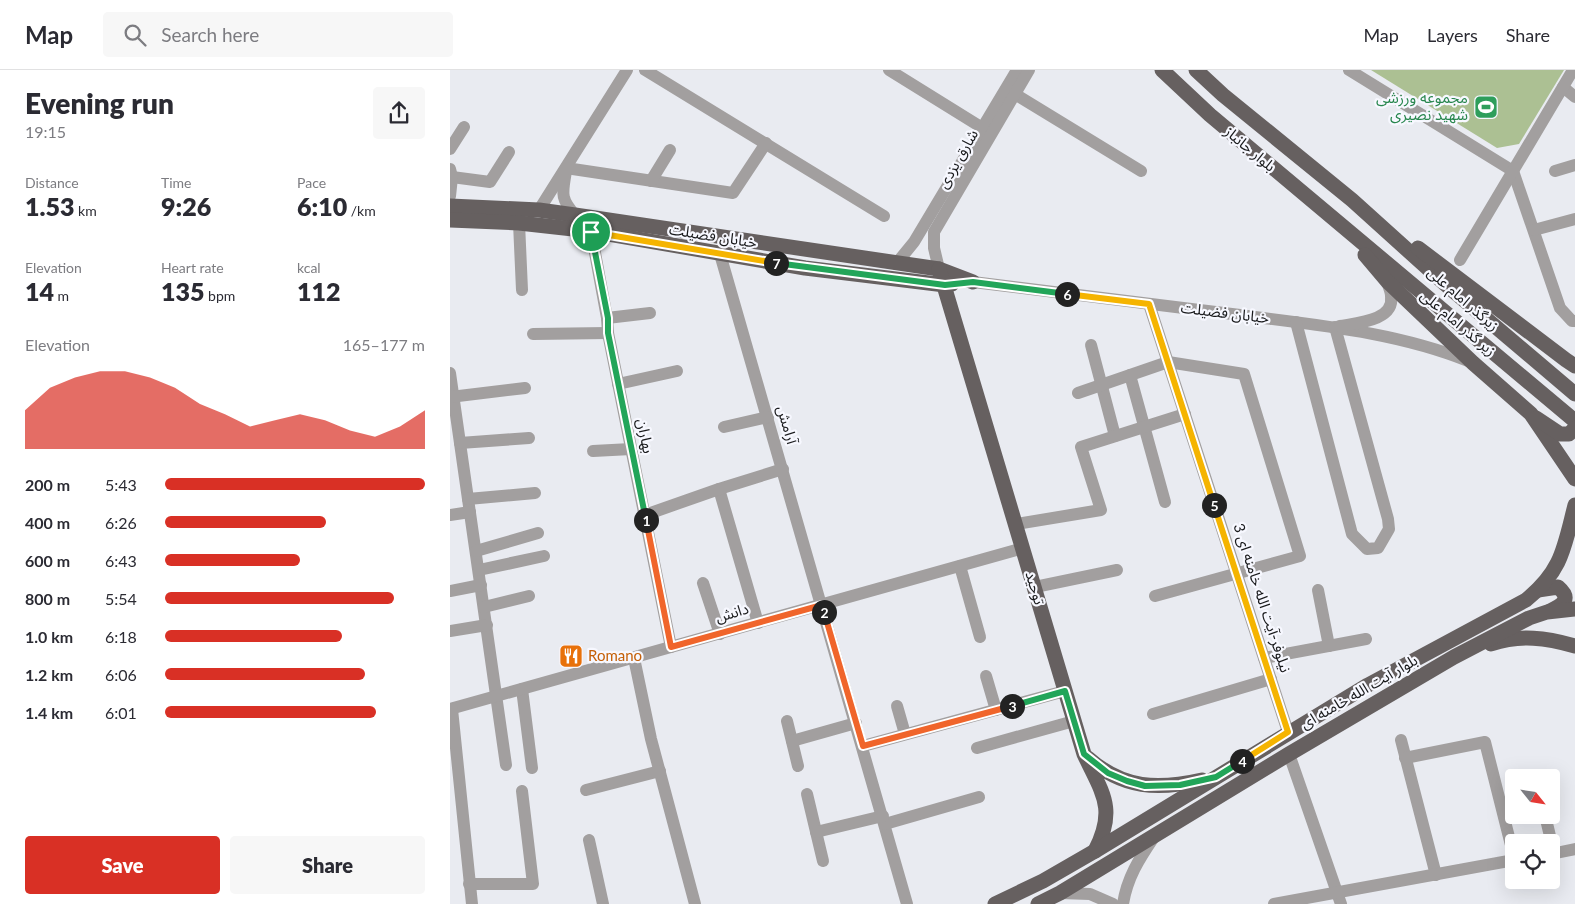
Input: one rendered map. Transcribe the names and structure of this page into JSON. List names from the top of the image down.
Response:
{
  "streets": {
    "main road": [
      "بلوار جانباز",
      "خیابان فضیلت",
      "زیرگذر امام علی",
      "زیر گذر امام علی",
      "توحید",
      "بلوار آیت الله خامنه ای"
    ],
    "street": [
      "شارق یزدی",
      "آرامش",
      "بهاران",
      "نیلوفر-آیت الله خامنه ای 3",
      "دانش"
    ]
  },
  "crossings": [
    ["بلوار جانباز", "زیرگذر امام علی"],
    ["بلوار جانباز", "زیر گذر امام علی"],
    ["شارق یزدی", "خیابان فضیلت"],
    ["شارق یزدی", "توحید"],
    ["خیابان فضیلت", "آرامش"],
    ["خیابان فضیلت", "بهاران"],
    ["خیابان فضیلت", "توحید"],
    ["خیابان فضیلت", "نیلوفر-آیت الله خامنه ای 3"],
    ["آرامش", "دانش"],
    ["بهاران", "دانش"],
    ["توحید", "دانش"],
    ["توحید", "بلوار آیت الله خامنه ای"],
    ["نیلوفر-آیت الله خامنه ای 3", "بلوار آیت الله خامنه ای"]
  ],
  "places": {
    "sports": ["مجموعه ورزشی شهید نصیری"],
    "restaurant": ["Romano"]
  },
  "north": "bottom right",
  "page": {
    "header": "Map",
    "search": "Search here",
    "nav": ["Map", "Layers", "Share"],
    "heading": ["Evening run", "19:15"],
    "stats": [
      ["Distance", "1.53 km"],
      ["Time", "9:26"],
      ["Pace", "6:10 /km"],
      ["Elevation", "14 m"],
      ["Heart rate", "135 bpm"],
      ["kcal", "112"]
    ],
    "pins": [
      "7",
      "6",
      "5",
      "1",
      "2",
      "3",
      "4"
    ],
    "chart": ["Elevation", "165–177 m"],
    "list": [
      {
        "name": "200 m",
        "note": "5:43"
      },
      {
        "name": "400 m",
        "note": "6:26"
      },
      {
        "name": "600 m",
        "note": "6:43"
      },
      {
        "name": "800 m",
        "note": "5:54"
      },
      {
        "name": "1.0 km",
        "note": "6:18"
      },
      {
        "name": "1.2 km",
        "note": "6:06"
      },
      {
        "name": "1.4 km",
        "note": "6:01"
      }
    ],
    "buttons": ["Save", "Share"]
  }
}
